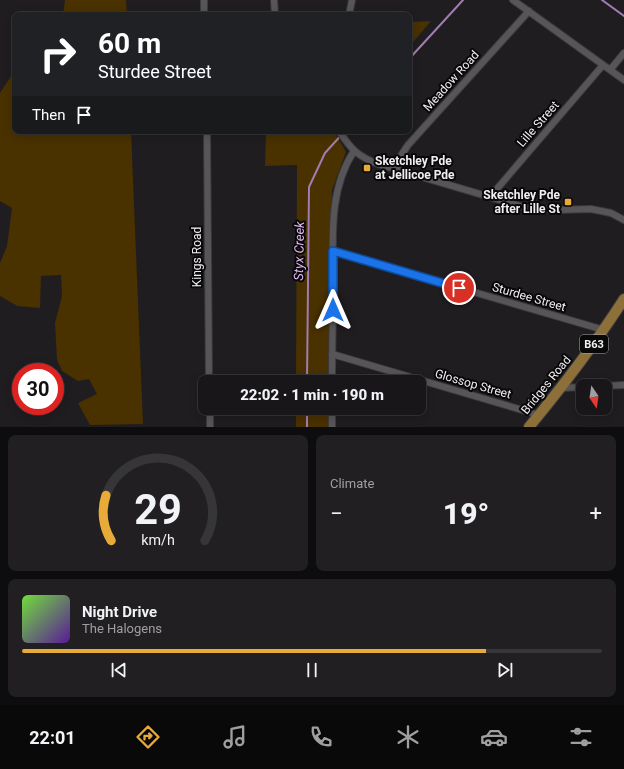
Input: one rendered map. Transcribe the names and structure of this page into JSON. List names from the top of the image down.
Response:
{
  "streets": {
    "main road": ["B63", "Bridges Road"],
    "street": [
      "Meadow Road",
      "Lille Street",
      "Kings Road",
      "Sturdee Street",
      "Glossop Street"
    ]
  },
  "crossings": [
    ["Sturdee Street", "Bridges Road"],
    ["Glossop Street", "Bridges Road"]
  ],
  "water": ["Styx Creek"],
  "places": {
    "transit": ["Sketchley Pde at Jellicoe Pde", "Sketchley Pde after Lille St"]
  },
  "north": "bottom",
  "page": {
    "turn": ["60 m", "Sturdee Street"],
    "then": "Then",
    "limit": "30",
    "trip": "22:02 · 1 min · 190 m",
    "tile": "Climate",
    "heat": ["−", "19°", "+"],
    "song": ["Night Drive", "The Halogens"],
    "tabs": "22:01",
    "gauge": ["29", "km/h"]
  }
}
